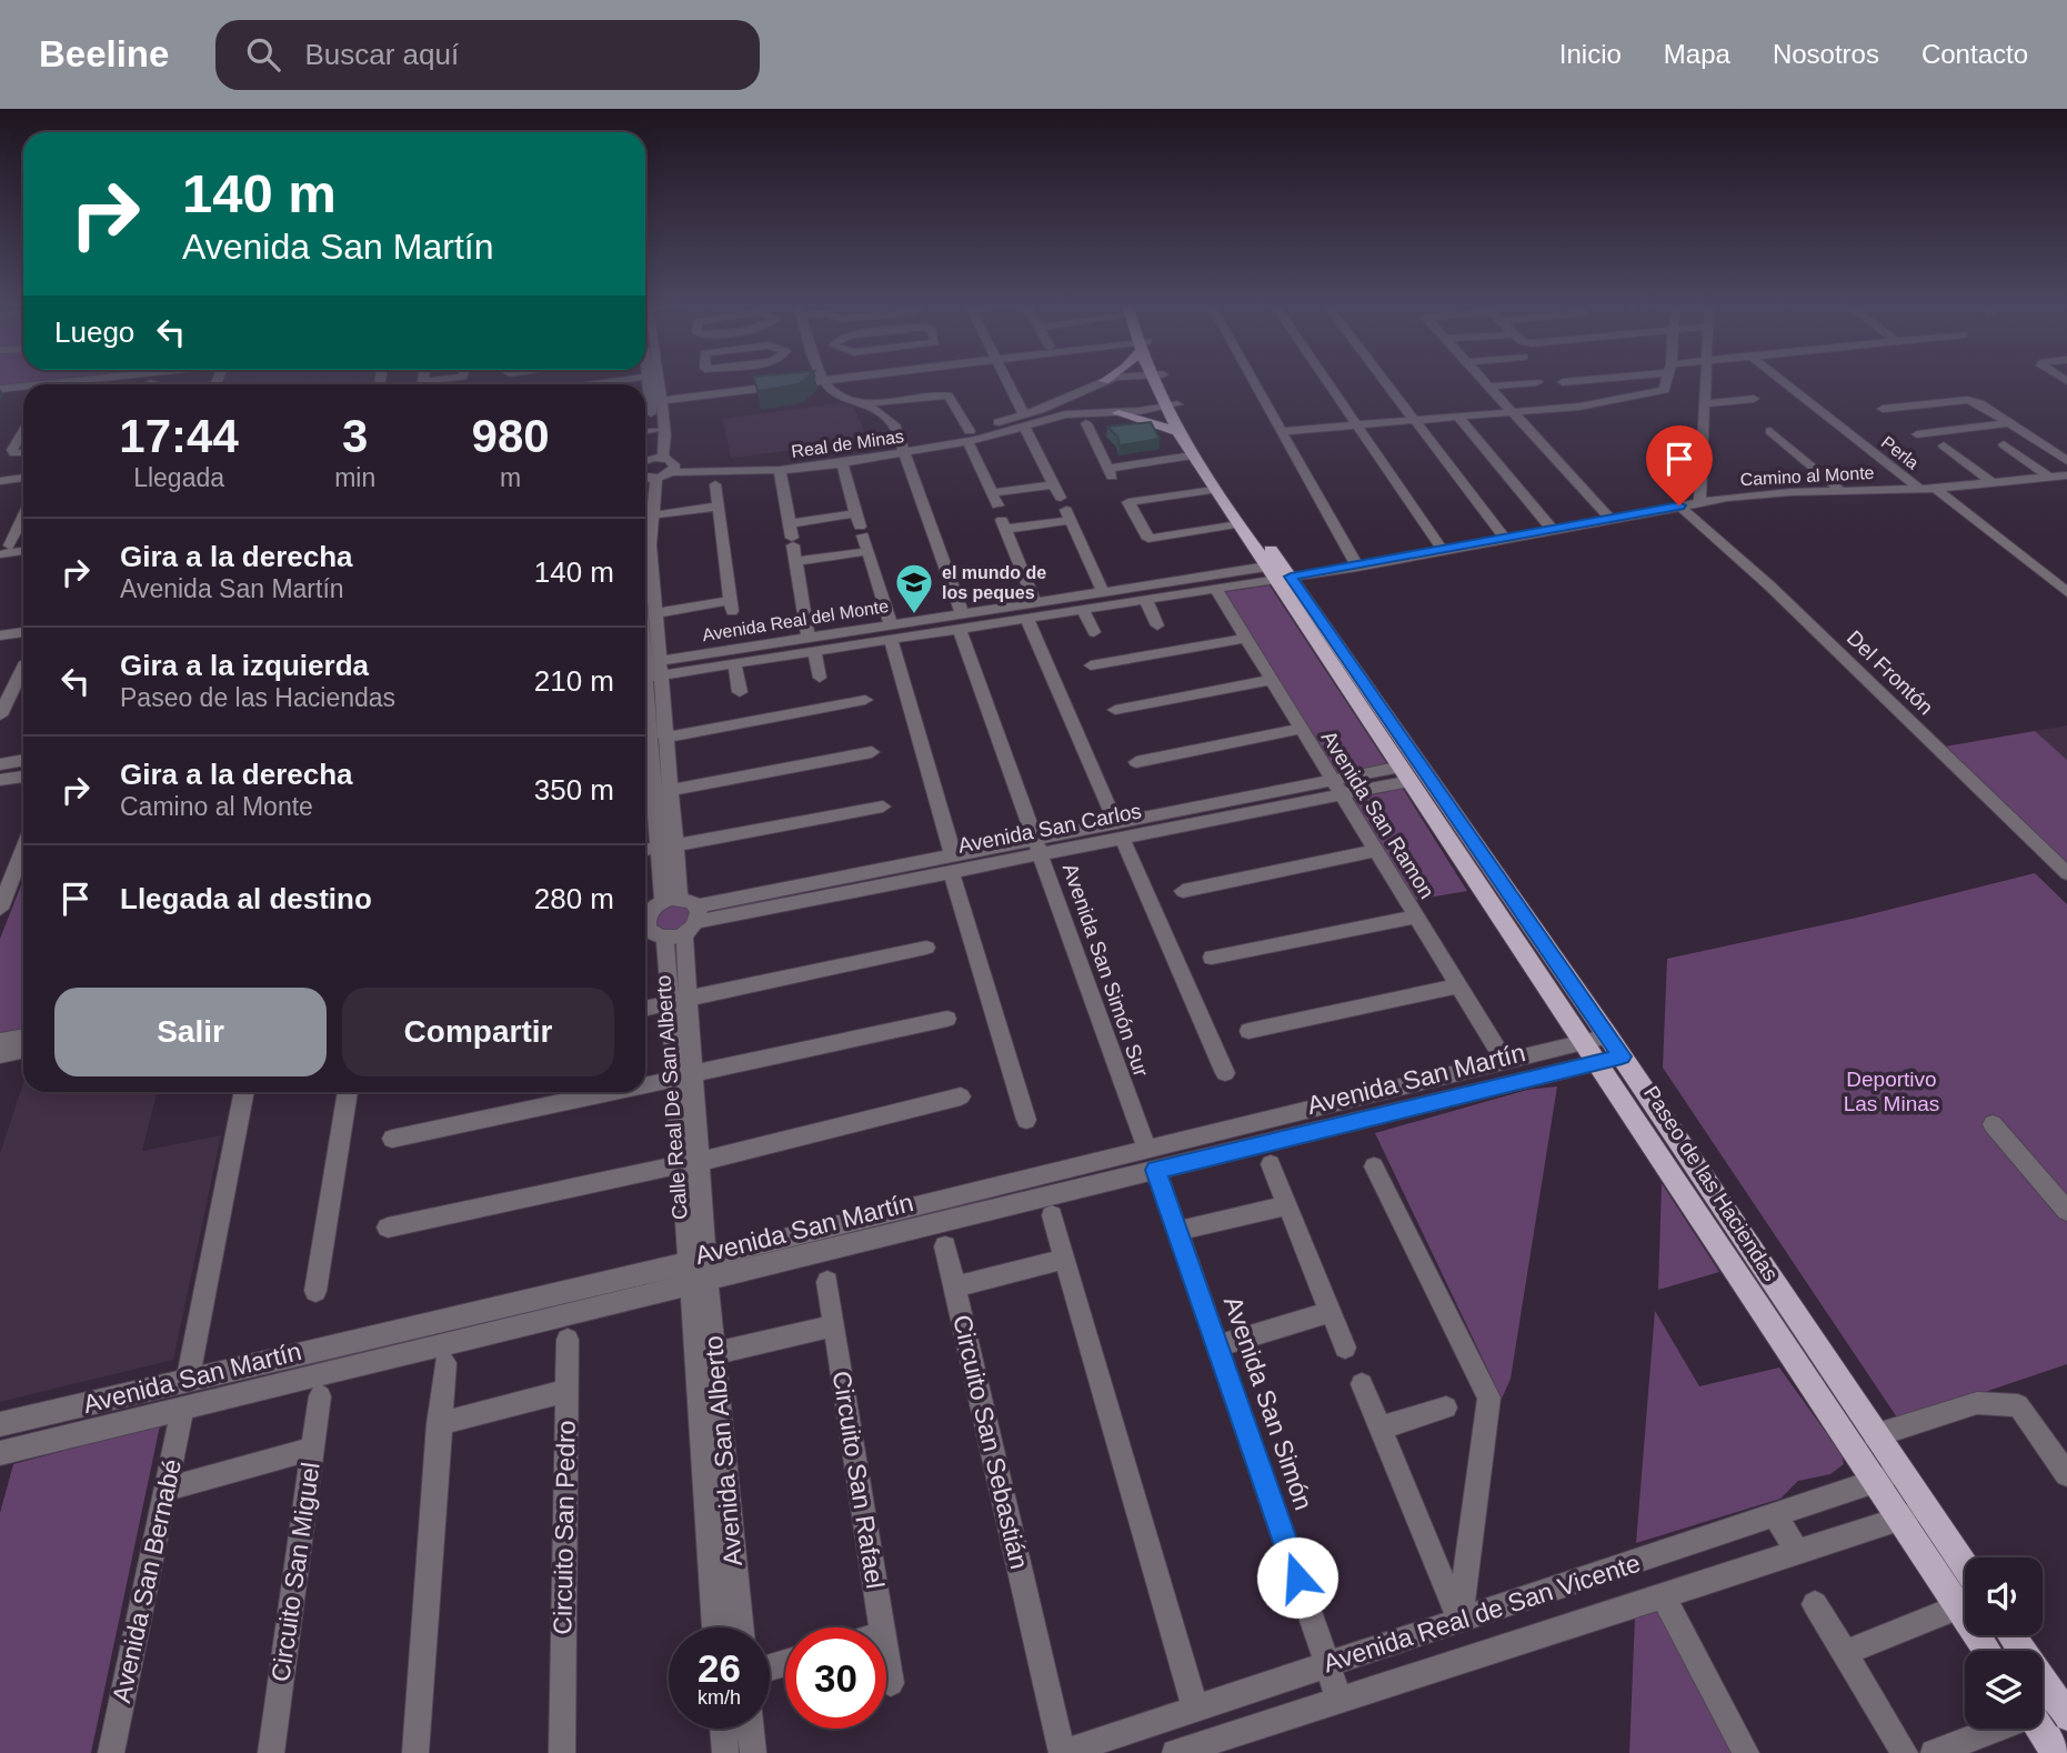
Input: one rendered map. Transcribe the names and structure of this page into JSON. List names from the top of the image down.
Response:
{
  "streets": {
    "main road": ["Paseo de las Haciendas"],
    "street": [
      "Real de Minas",
      "Perla",
      "Camino al Monte",
      "Avenida Real del Monte",
      "Del Frontón",
      "Avenida San Ramon",
      "Avenida San Carlos",
      "Avenida San Simón Sur",
      "Avenida San Martín",
      "Calle Real De San Alberto",
      "Avenida San Simón",
      "Circuito San Sebastián",
      "Avenida San Alberto",
      "Circuito San Rafael",
      "Circuito San Pedro",
      "Circuito San Miguel",
      "Avenida San Bernabé",
      "Avenida Real de San Vicente"
    ]
  },
  "crossings": [
    ["Real de Minas", "Avenida San Simón Sur"],
    ["Perla", "Camino al Monte"],
    ["Camino al Monte", "Avenida Real del Monte"],
    ["Camino al Monte", "Del Frontón"],
    ["Camino al Monte", "Paseo de las Haciendas"],
    ["Avenida Real del Monte", "Avenida San Ramon"],
    ["Avenida Real del Monte", "Avenida San Simón Sur"],
    ["Avenida Real del Monte", "Paseo de las Haciendas"],
    ["Avenida San Ramon", "Avenida San Carlos"],
    ["Avenida San Ramon", "Avenida San Martín"],
    ["Avenida San Carlos", "Avenida San Simón Sur"],
    ["Avenida San Carlos", "Calle Real De San Alberto"],
    ["Avenida San Carlos", "Paseo de las Haciendas"],
    ["Avenida San Simón Sur", "Avenida San Martín"],
    ["Avenida San Simón Sur", "Avenida San Simón"],
    ["Avenida San Martín", "Calle Real De San Alberto"],
    ["Avenida San Martín", "Paseo de las Haciendas"],
    ["Avenida San Martín", "Avenida San Simón"],
    ["Avenida San Martín", "Avenida San Alberto"],
    ["Avenida San Martín", "Avenida San Bernabé"],
    ["Calle Real De San Alberto", "Avenida San Alberto"],
    ["Paseo de las Haciendas", "Avenida Real de San Vicente"],
    ["Avenida San Simón", "Avenida Real de San Vicente"],
    ["Circuito San Sebastián", "Avenida Real de San Vicente"],
    ["Circuito San Miguel", "Avenida San Bernabé"]
  ],
  "parks": ["Deportivo Las Minas"],
  "places": {
    "school or university": ["el mundo de los peques"]
  },
  "page": {
    "header": "Beeline",
    "search": "Buscar aquí",
    "nav": [
      "Inicio",
      "Mapa",
      "Nosotros",
      "Contacto"
    ],
    "turn": ["140 m", "Avenida San Martín"],
    "then": "Luego",
    "eta": [
      "17:44",
      "Llegada",
      "3",
      "min",
      "980",
      "m"
    ],
    "list": [
      {
        "name": "Gira a la derecha",
        "note": "Avenida San Martín",
        "value": "140 m"
      },
      {
        "name": "Gira a la izquierda",
        "note": "Paseo de las Haciendas",
        "value": "210 m"
      },
      {
        "name": "Gira a la derecha",
        "note": "Camino al Monte",
        "value": "350 m"
      },
      {
        "name": "Llegada al destino",
        "value": "280 m"
      }
    ],
    "buttons": ["Salir", "Compartir"],
    "speed": "26 km/h",
    "limit": "30"
  }
}
